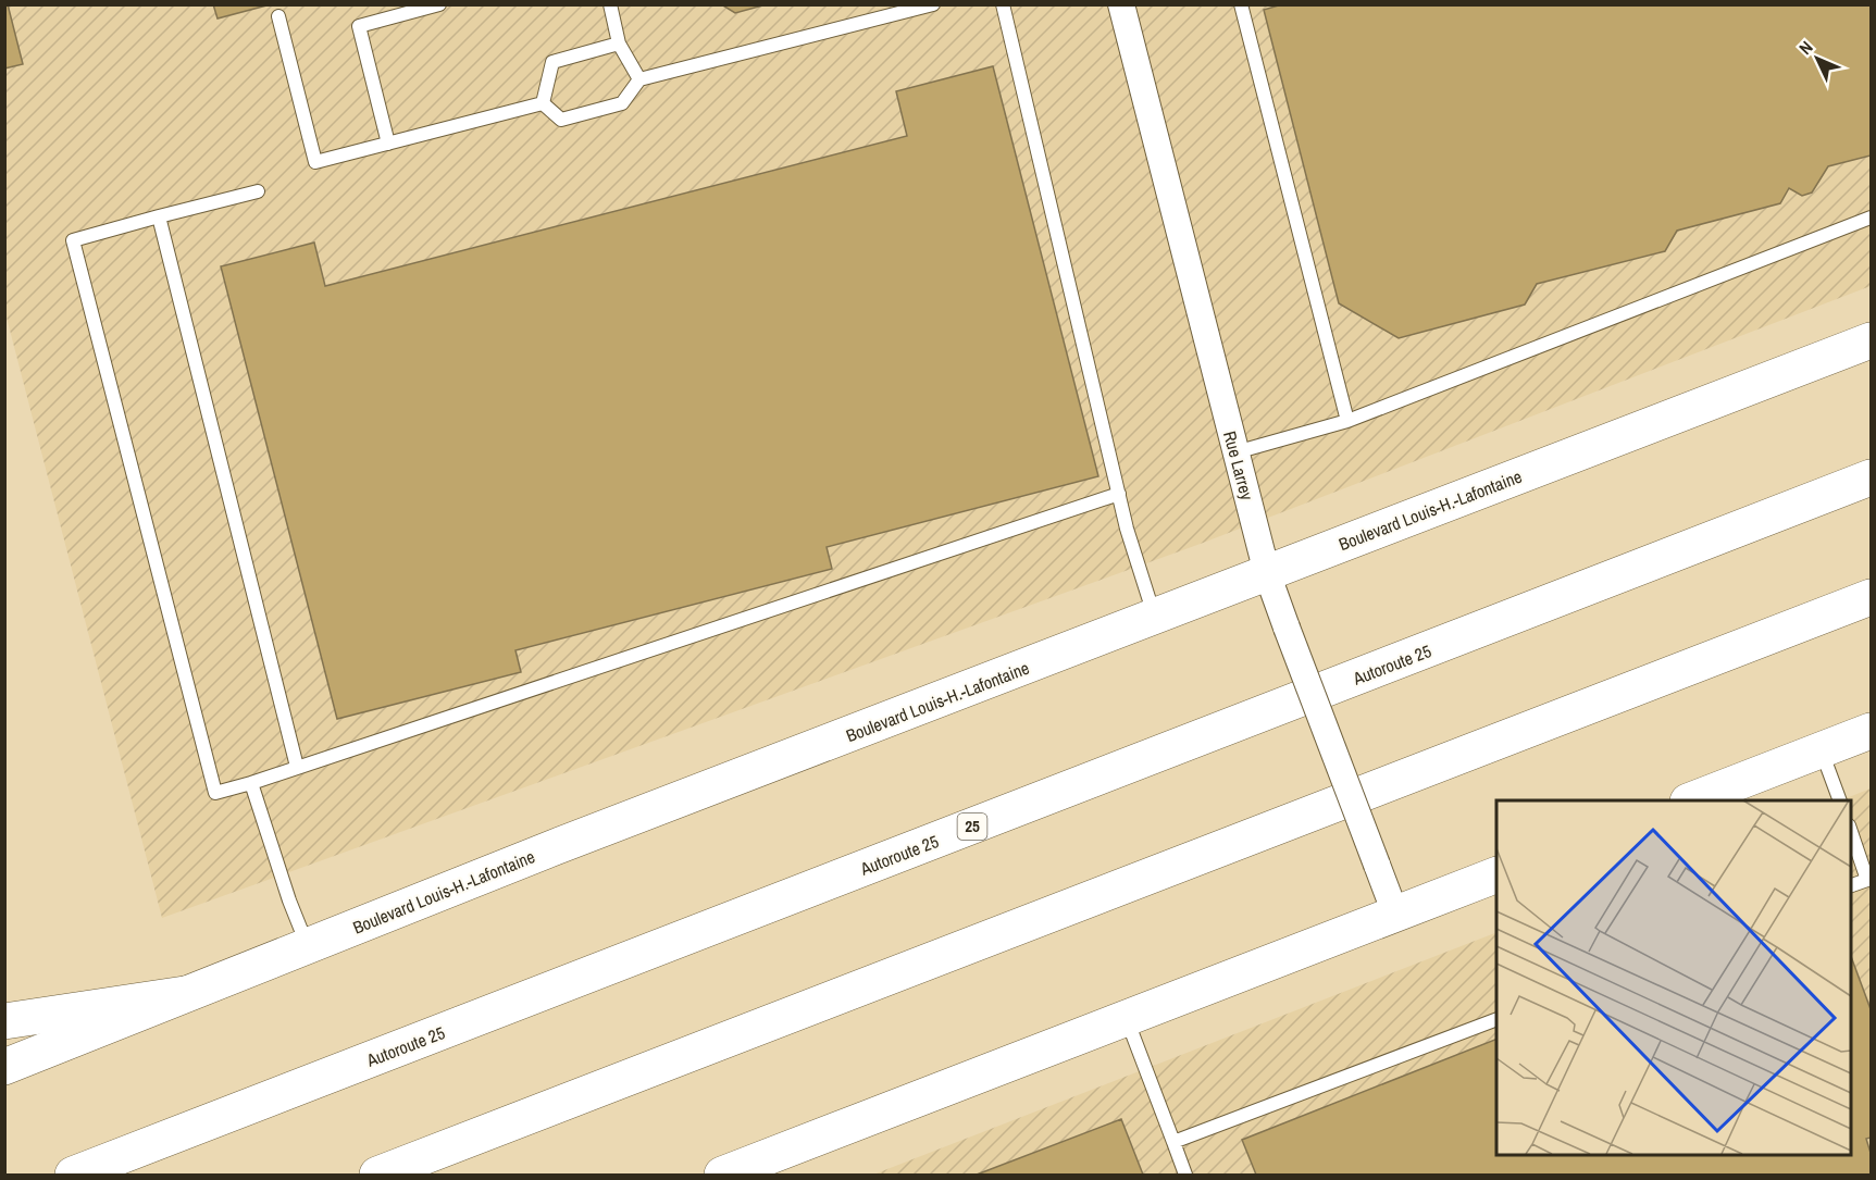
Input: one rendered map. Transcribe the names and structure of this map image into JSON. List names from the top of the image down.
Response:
{
  "streets": {
    "main road": ["Boulevard Louis-H.-Lafontaine", "Autoroute 25", "25"],
    "street": ["Rue Larrey"]
  },
  "crossings": [
    ["Rue Larrey", "Boulevard Louis-H.-Lafontaine"]
  ],
  "north": "top left"
}
